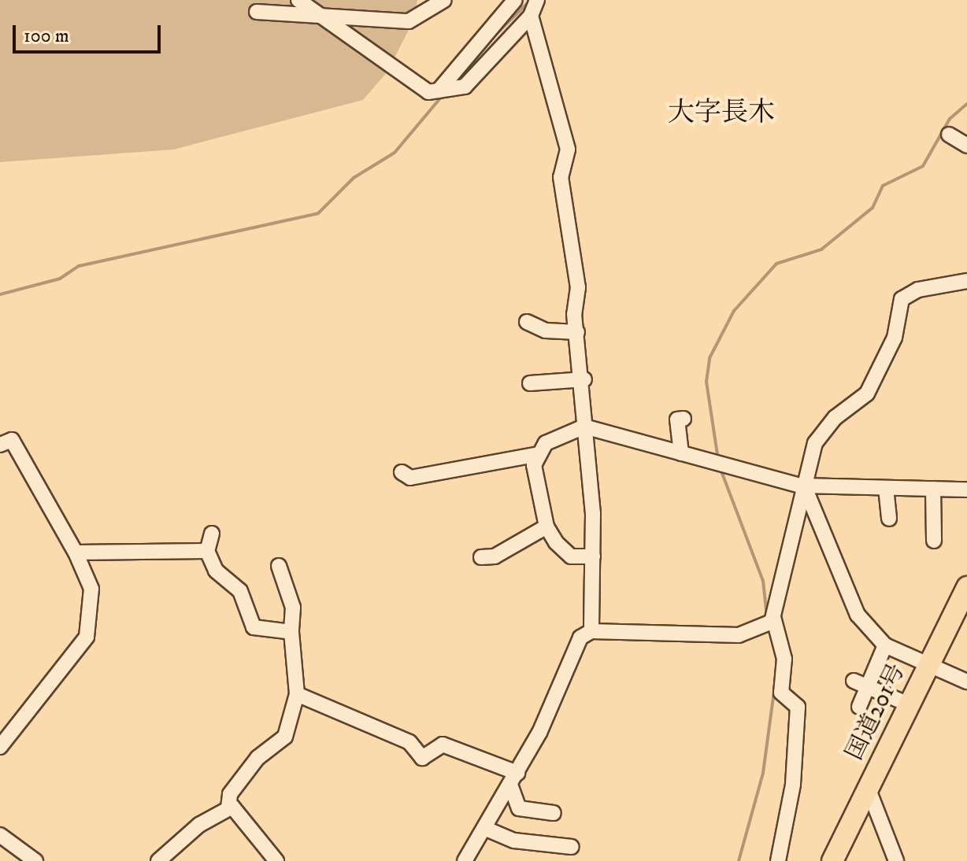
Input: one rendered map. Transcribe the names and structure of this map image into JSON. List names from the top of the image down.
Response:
{
  "streets": {
    "highway": ["国道201号"]
  },
  "districts": ["大字長木"],
  "scale_bar": "100 m"
}
